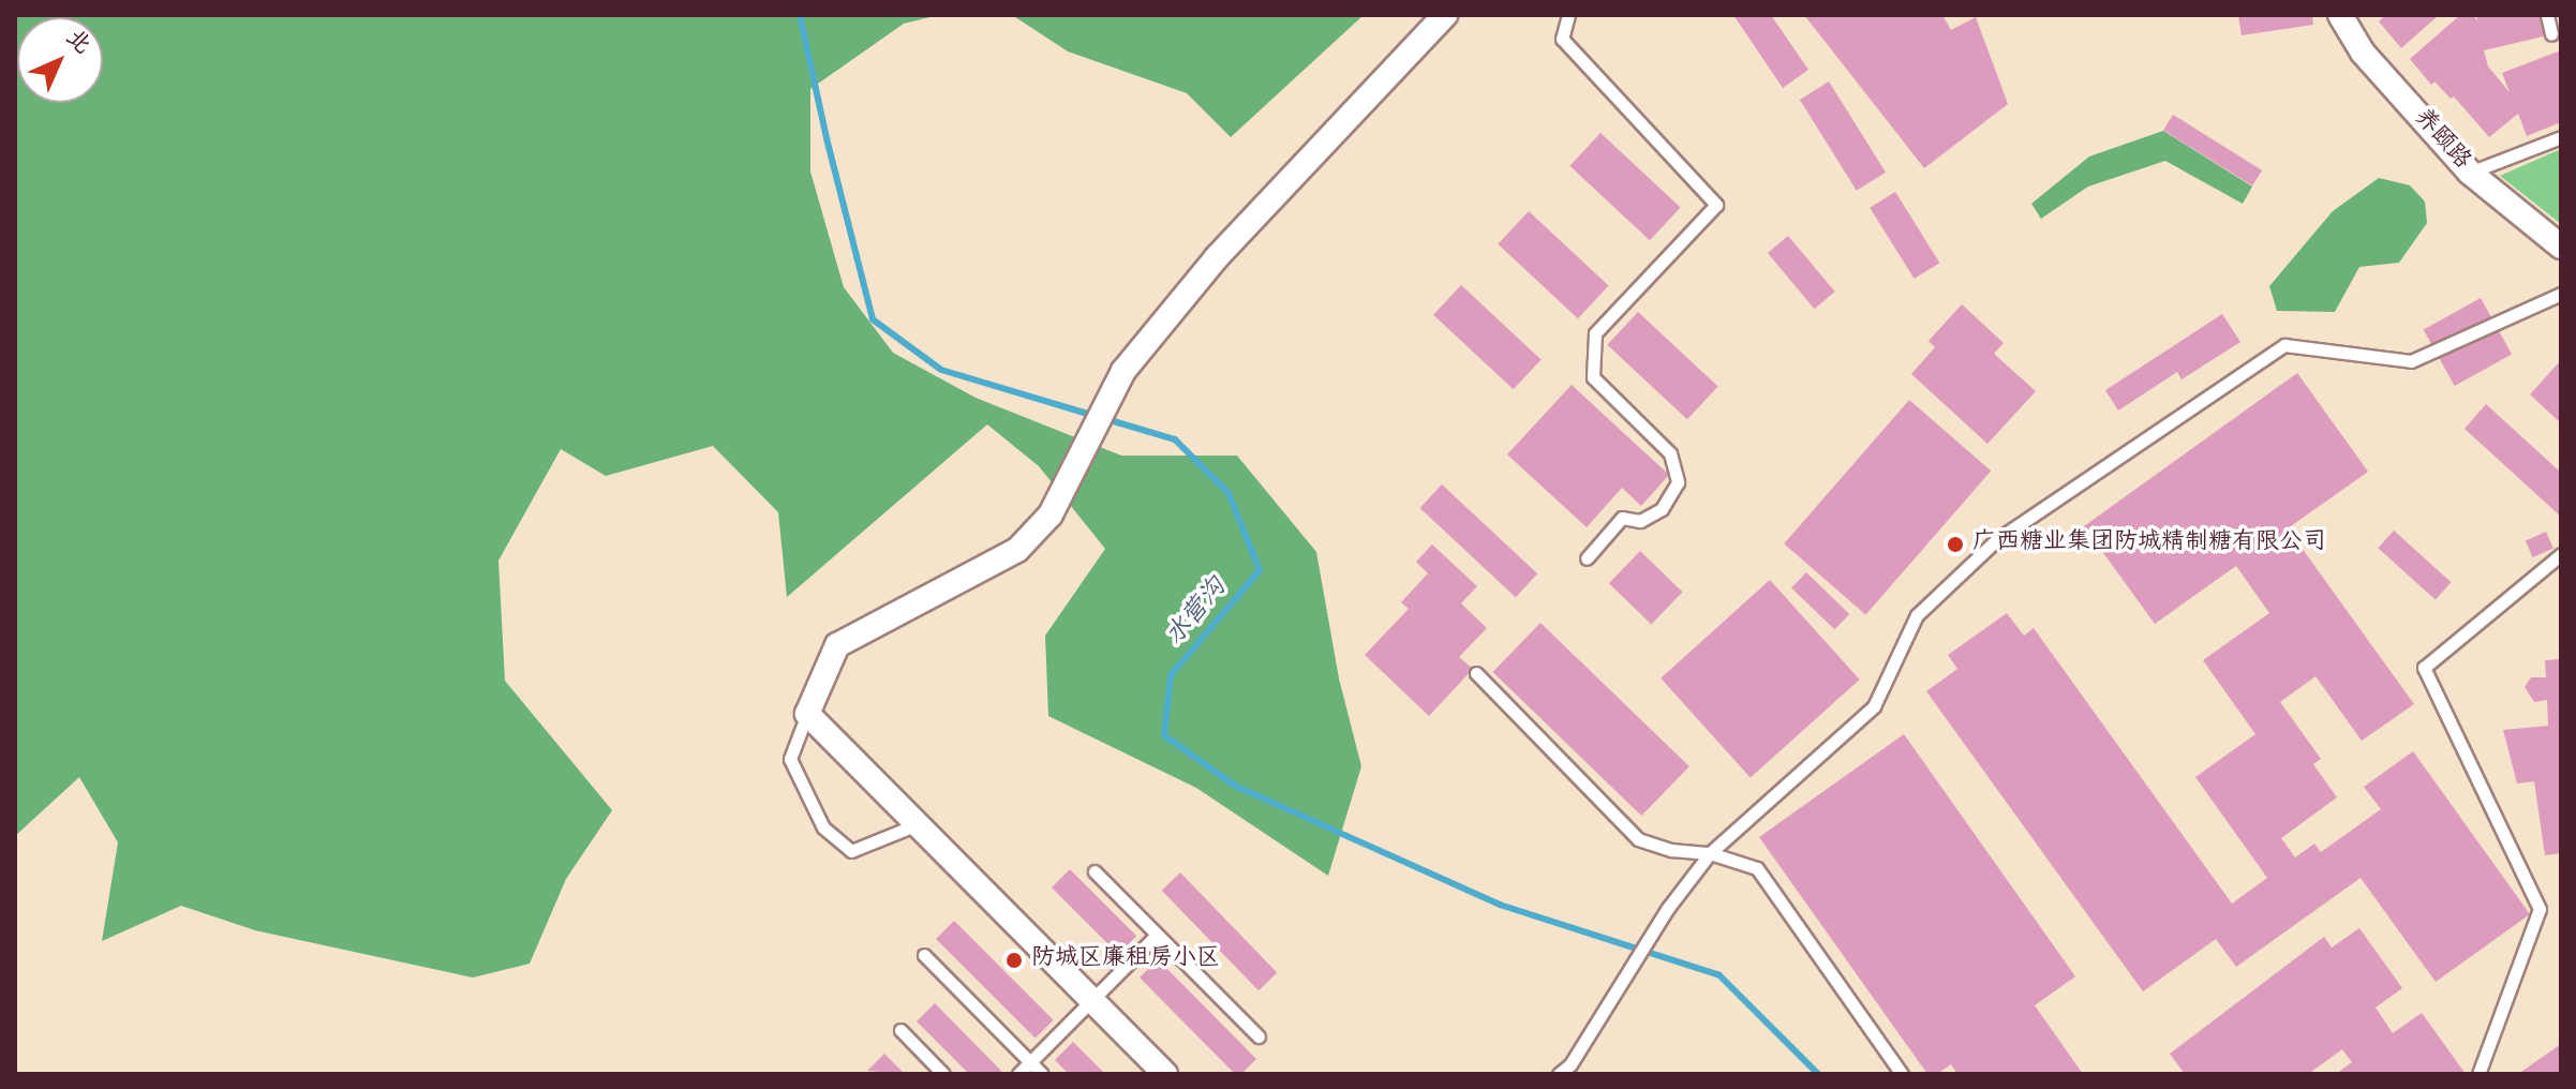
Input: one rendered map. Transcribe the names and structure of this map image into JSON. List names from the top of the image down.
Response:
{
  "streets": {
    "street": ["养颐路"]
  },
  "water": ["水营沟"],
  "places": ["广西糖业集团防城精制糖有限公司", "防城区廉租房小区"],
  "north": "top right"
}
